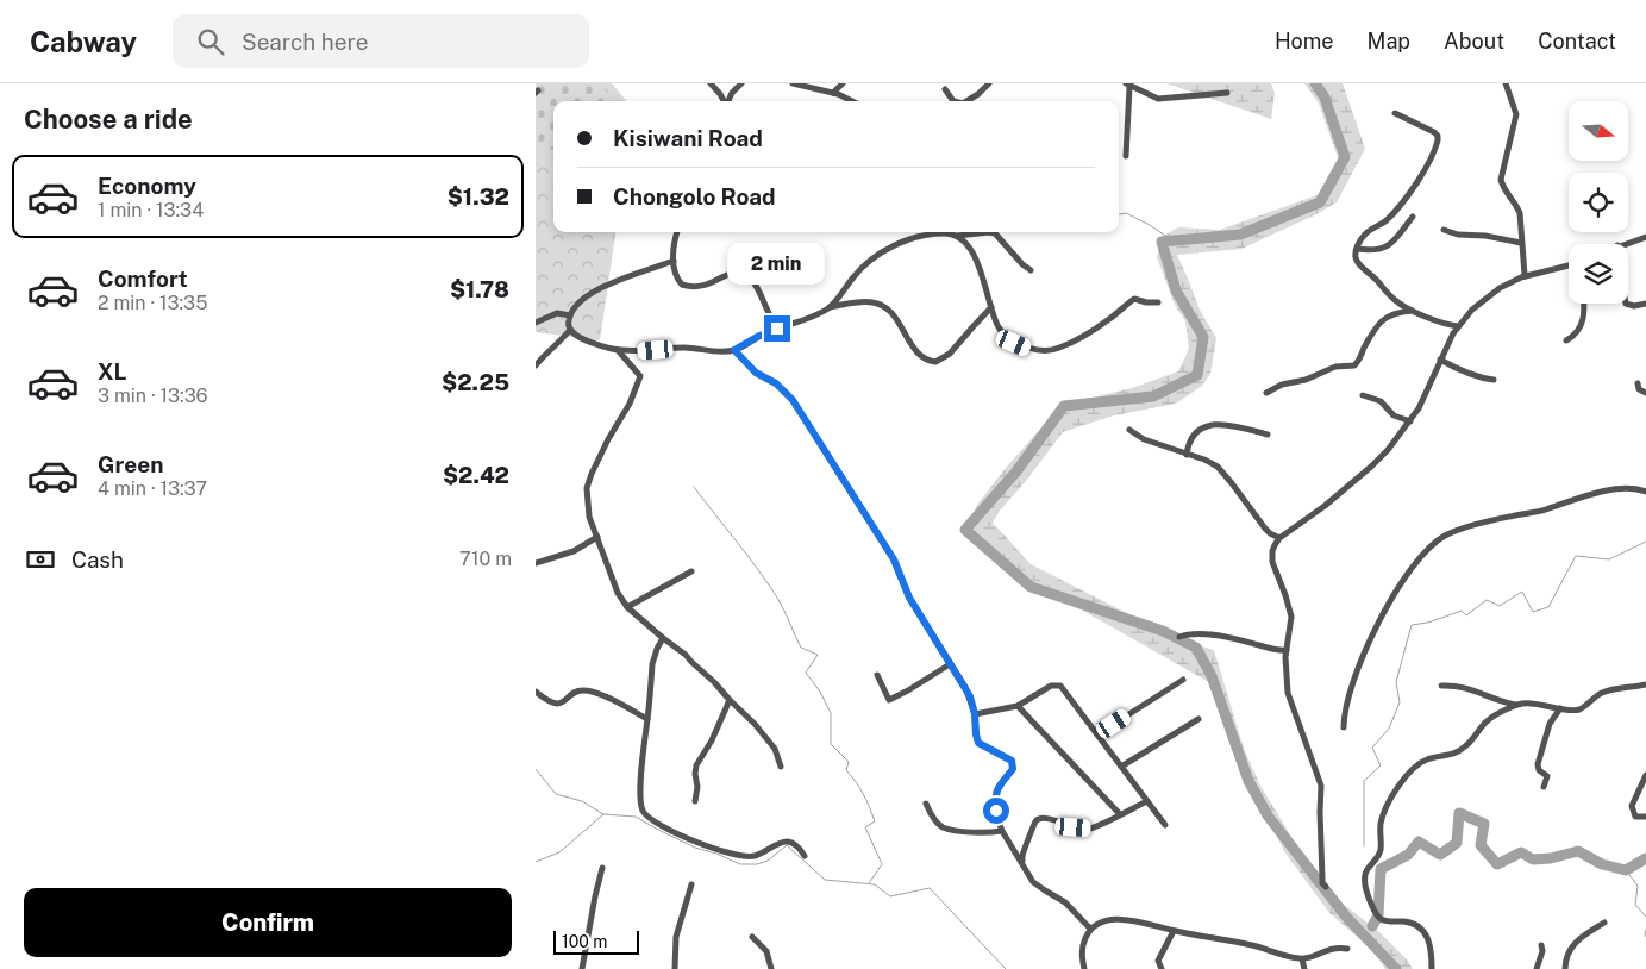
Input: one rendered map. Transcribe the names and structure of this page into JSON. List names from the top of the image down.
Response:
{
  "scale_bar": "100 m",
  "north": "right",
  "page": {
    "header": "Cabway",
    "search": "Search here",
    "nav": [
      "Home",
      "Map",
      "About",
      "Contact"
    ],
    "heading": "Choose a ride",
    "banner": ["Kisiwani Road", "Chongolo Road"],
    "list": [
      {
        "name": "Economy",
        "note": "1 min · 13:34",
        "value": "$1.32"
      },
      {
        "name": "Comfort",
        "note": "2 min · 13:35",
        "value": "$1.78"
      },
      {
        "name": "XL",
        "note": "3 min · 13:36",
        "value": "$2.25"
      },
      {
        "name": "Green",
        "note": "4 min · 13:37",
        "value": "$2.42"
      }
    ],
    "bubble": "2 min",
    "pay": ["Cash", "710 m"],
    "buttons": "Confirm",
    "scale": "100 m"
  }
}
